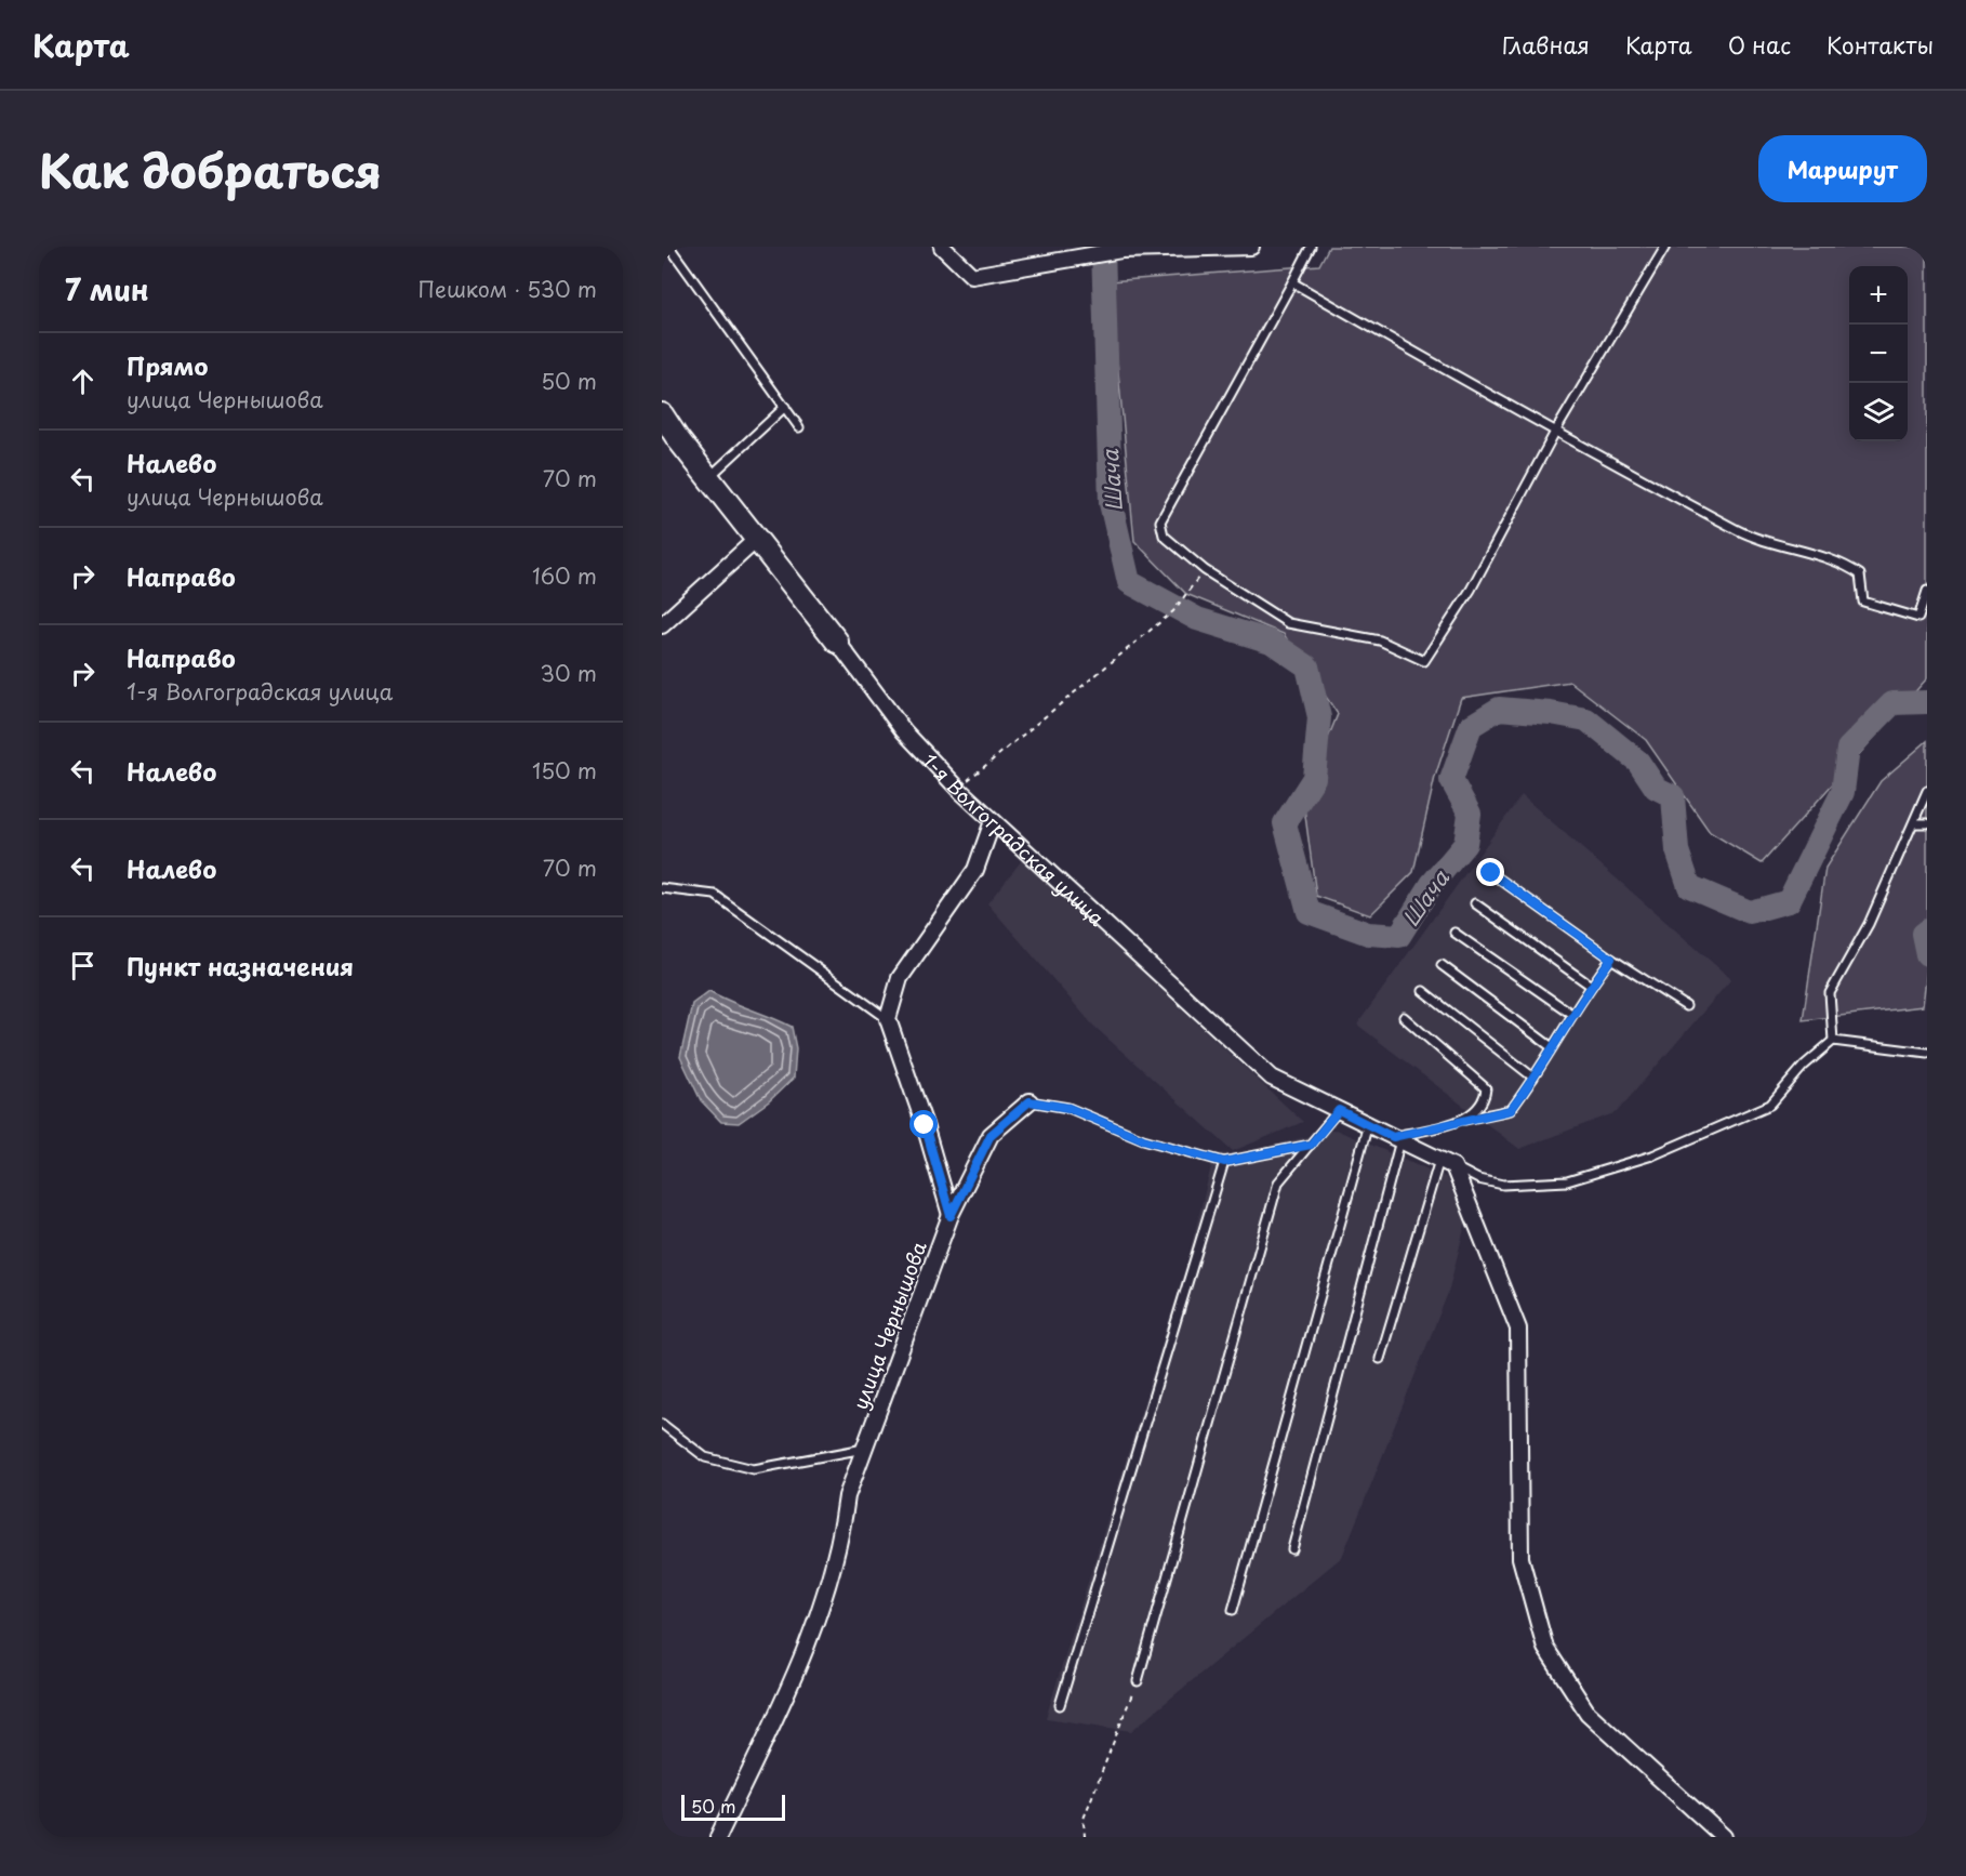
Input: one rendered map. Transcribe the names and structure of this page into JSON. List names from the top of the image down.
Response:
{
  "streets": {
    "street": ["1-я Волгоградская улица", "улица Чернышова"]
  },
  "water": ["Шача"],
  "scale_bar": "50 m",
  "page": {
    "header": "Карта",
    "nav": [
      "Главная",
      "Карта",
      "О нас",
      "Контакты"
    ],
    "title": "Как добраться",
    "buttons": "Маршрут",
    "heading": ["7 мин", "Пешком · 530 m"],
    "map_buttons": ["+", "−"],
    "list": [
      ["Прямо", "улица Чернышова", "50 m"],
      ["Налево", "улица Чернышова", "70 m"],
      ["Направо", "160 m"],
      ["Направо", "1-я Волгоградская улица", "30 m"],
      ["Налево", "150 m"],
      ["Налево", "70 m"],
      "Пункт назначения"
    ],
    "scale": "50 m"
  }
}
